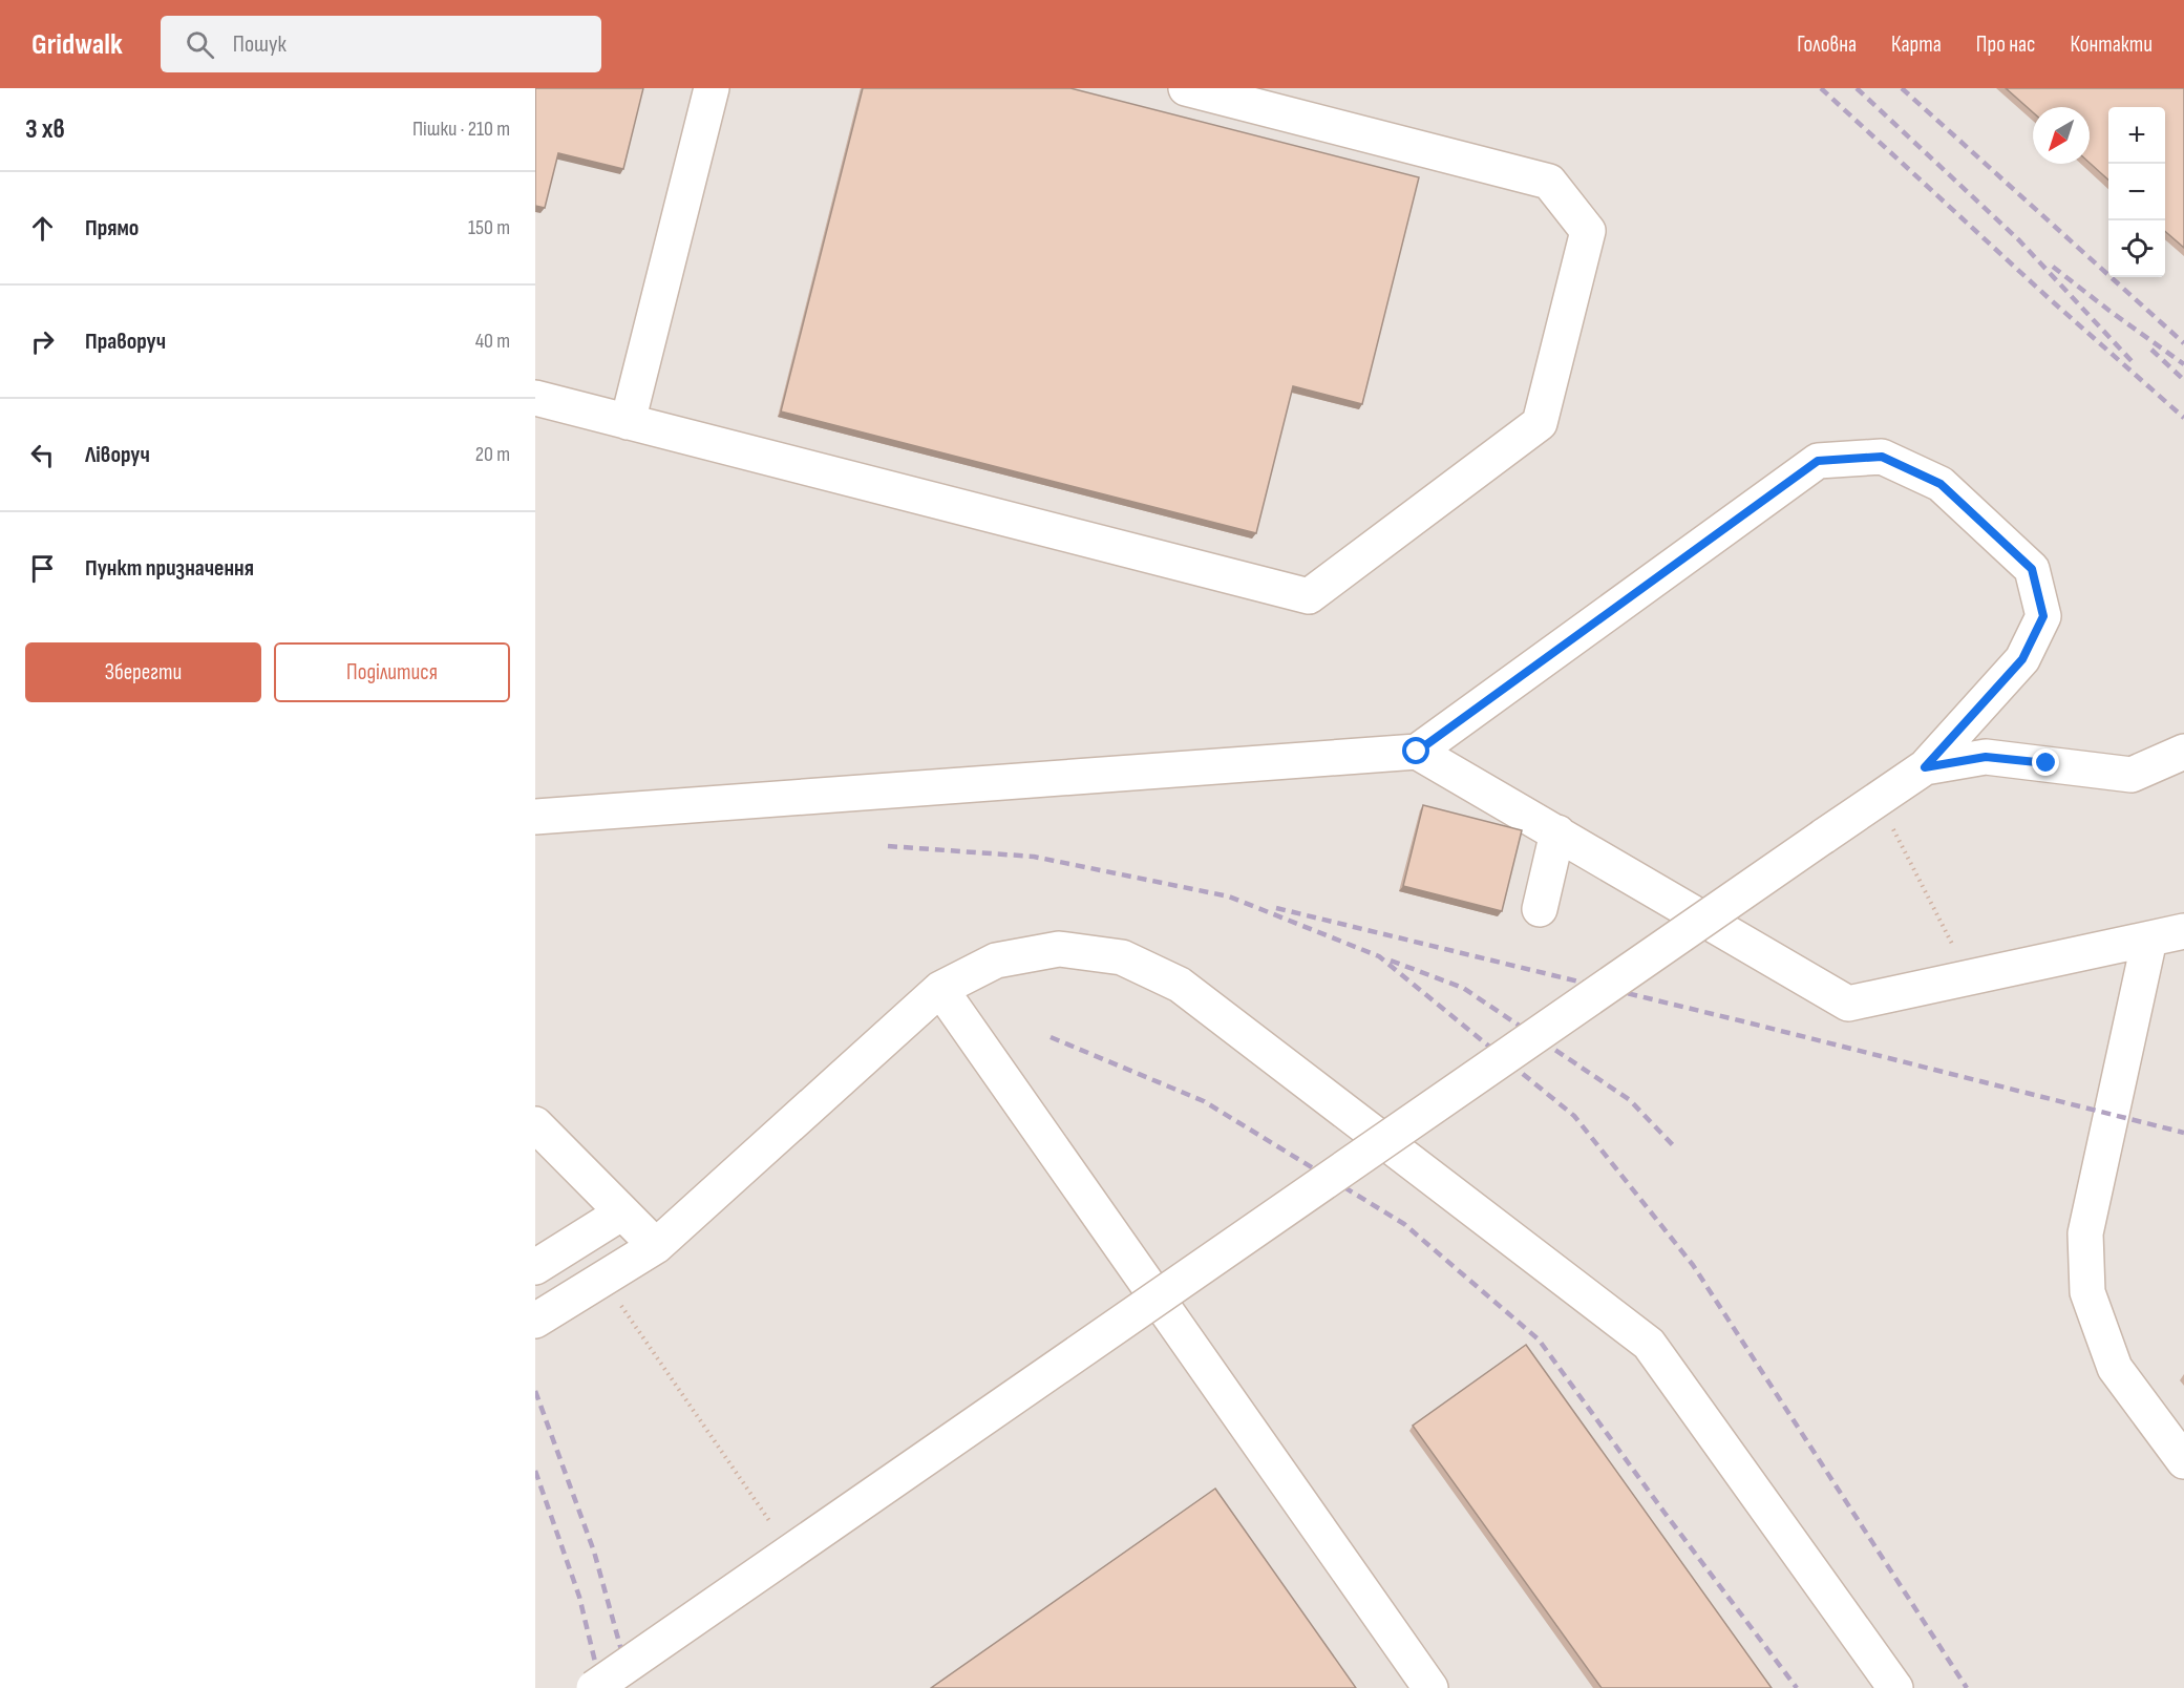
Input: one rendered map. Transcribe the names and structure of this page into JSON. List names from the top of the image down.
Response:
{
  "north": "bottom left",
  "page": {
    "header": "Gridwalk",
    "search": "Пошук",
    "nav": [
      "Головна",
      "Карта",
      "Про нас",
      "Контакти"
    ],
    "heading": ["3 хв", "Пішки · 210 m"],
    "map_buttons": ["+", "−"],
    "list": [
      ["Прямо", "150 m"],
      ["Праворуч", "40 m"],
      ["Ліворуч", "20 m"],
      "Пункт призначення"
    ],
    "buttons": ["Зберегти", "Поділитися"]
  }
}
